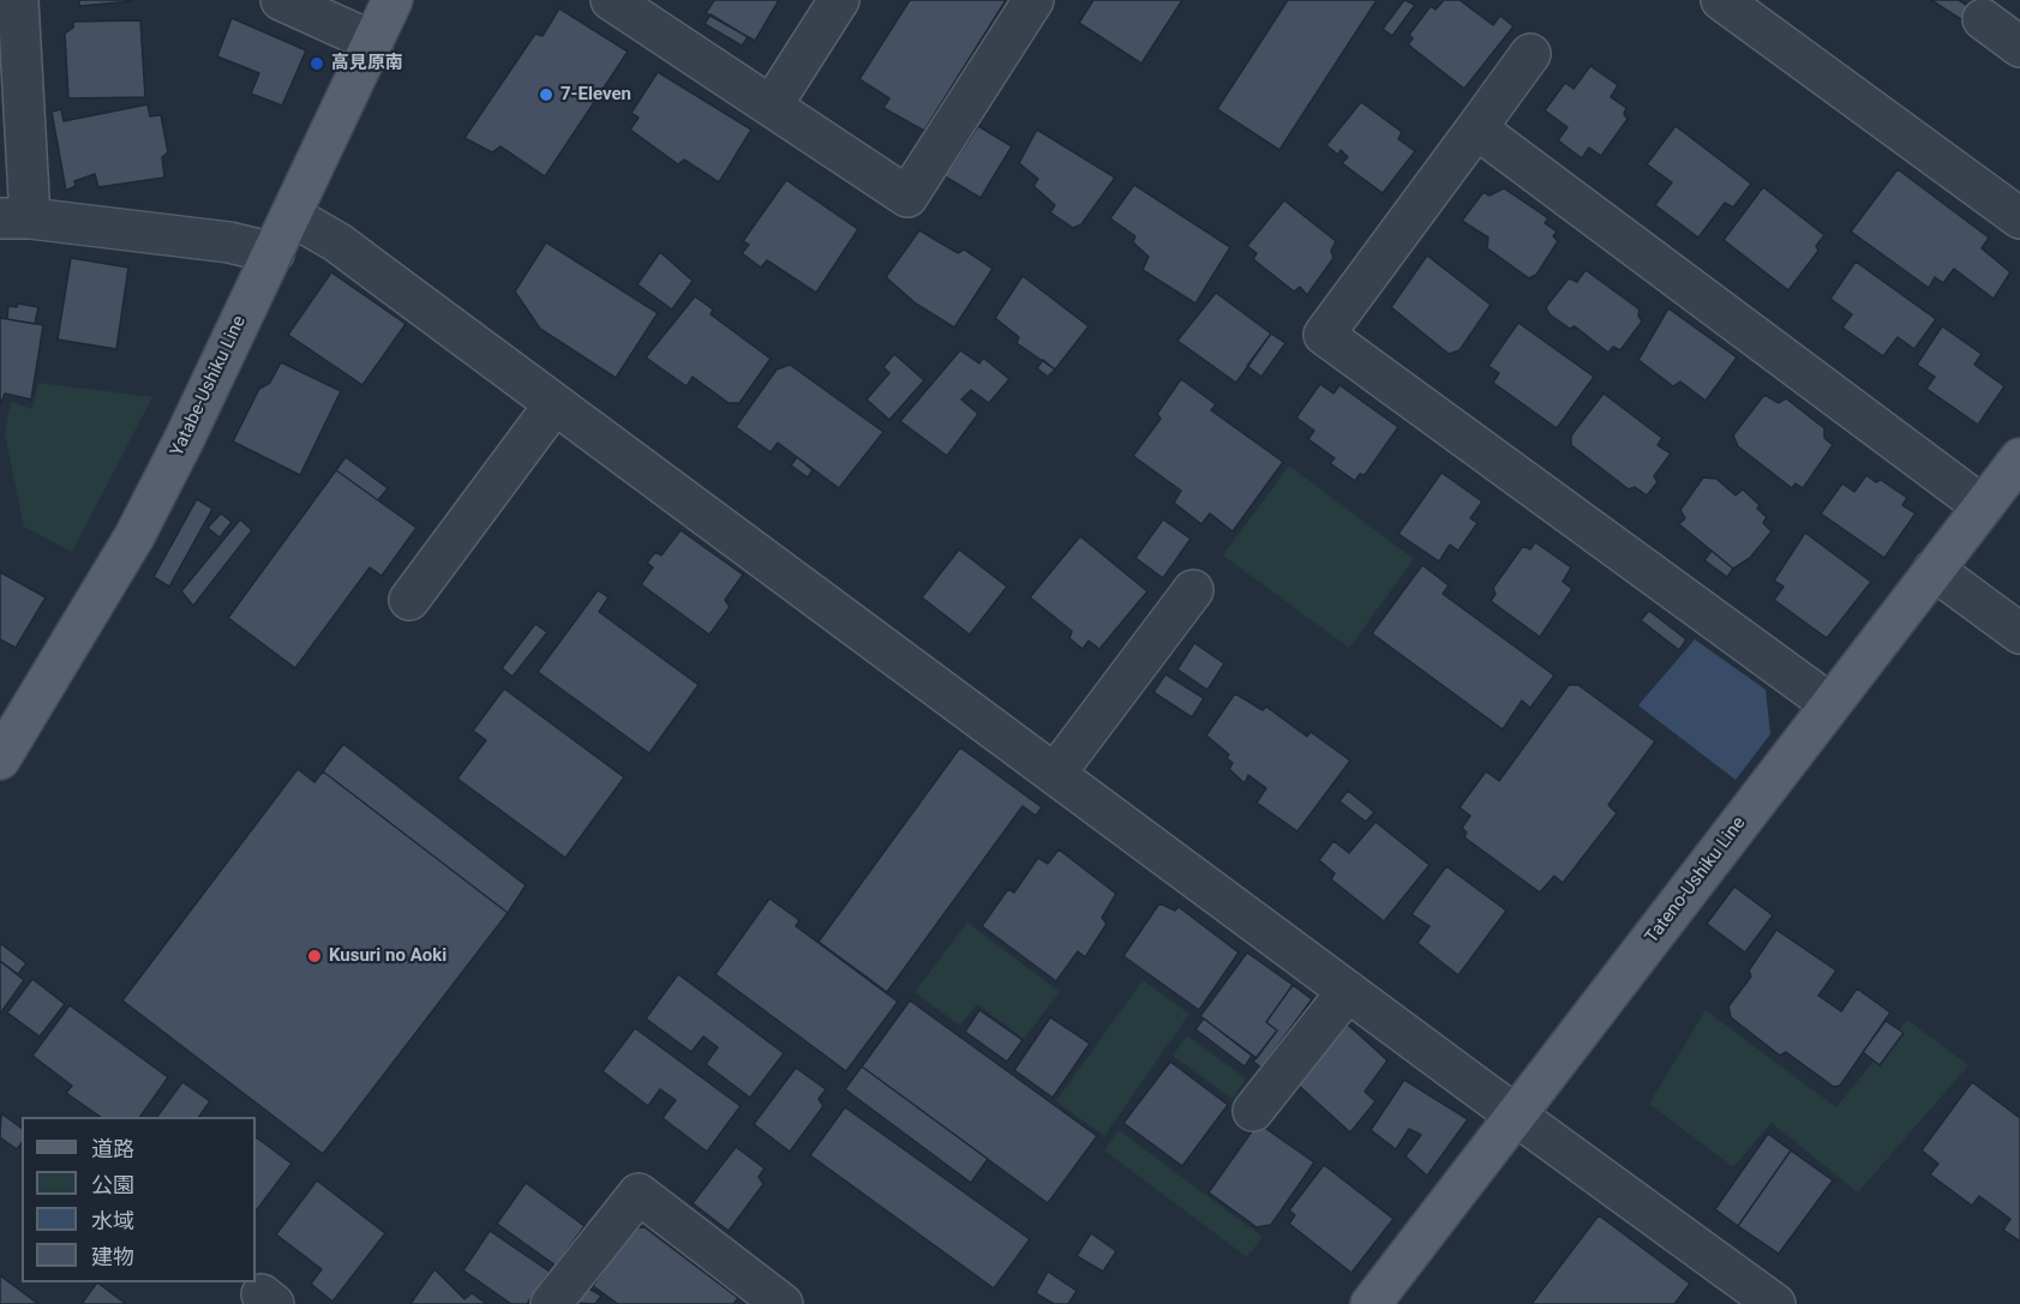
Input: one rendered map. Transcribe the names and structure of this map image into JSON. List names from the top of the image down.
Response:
{
  "streets": {
    "main road": ["Yatabe-Ushiku Line", "Tateno-Ushiku Line"]
  },
  "places": ["高見原南", "7-Eleven", "Kusuri no Aoki"],
  "legend": [
    "道路",
    "公園",
    "水域",
    "建物"
  ]
}
